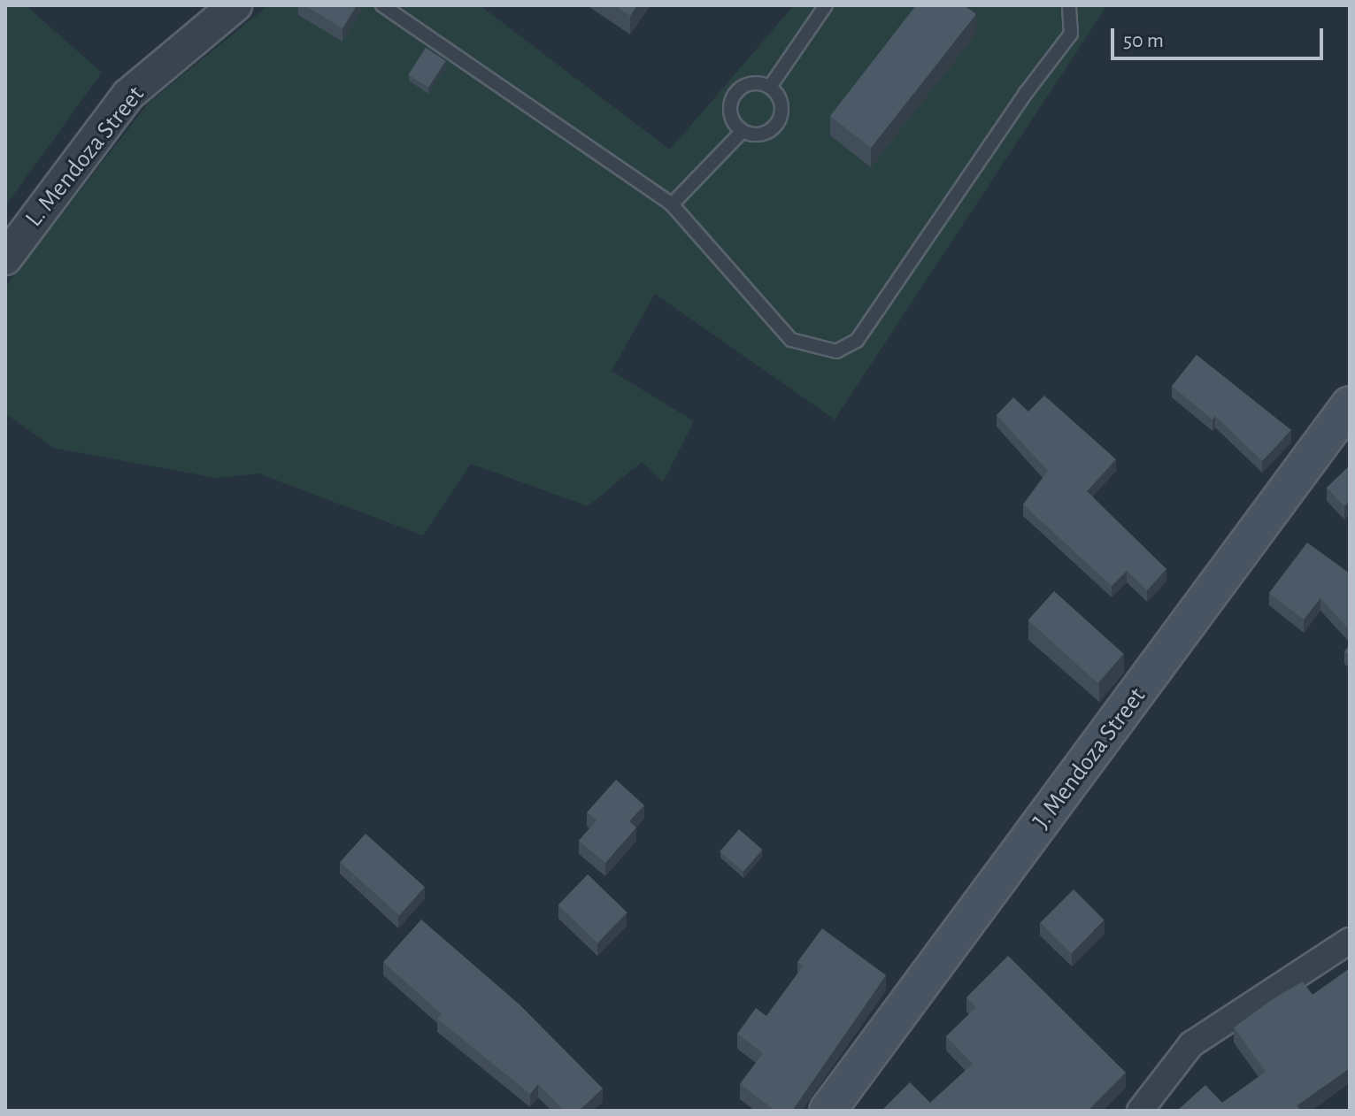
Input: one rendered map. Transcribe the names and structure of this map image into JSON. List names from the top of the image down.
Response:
{
  "streets": {
    "main road": ["J. Mendoza Street"],
    "street": ["L. Mendoza Street"]
  },
  "scale_bar": "50 m"
}
